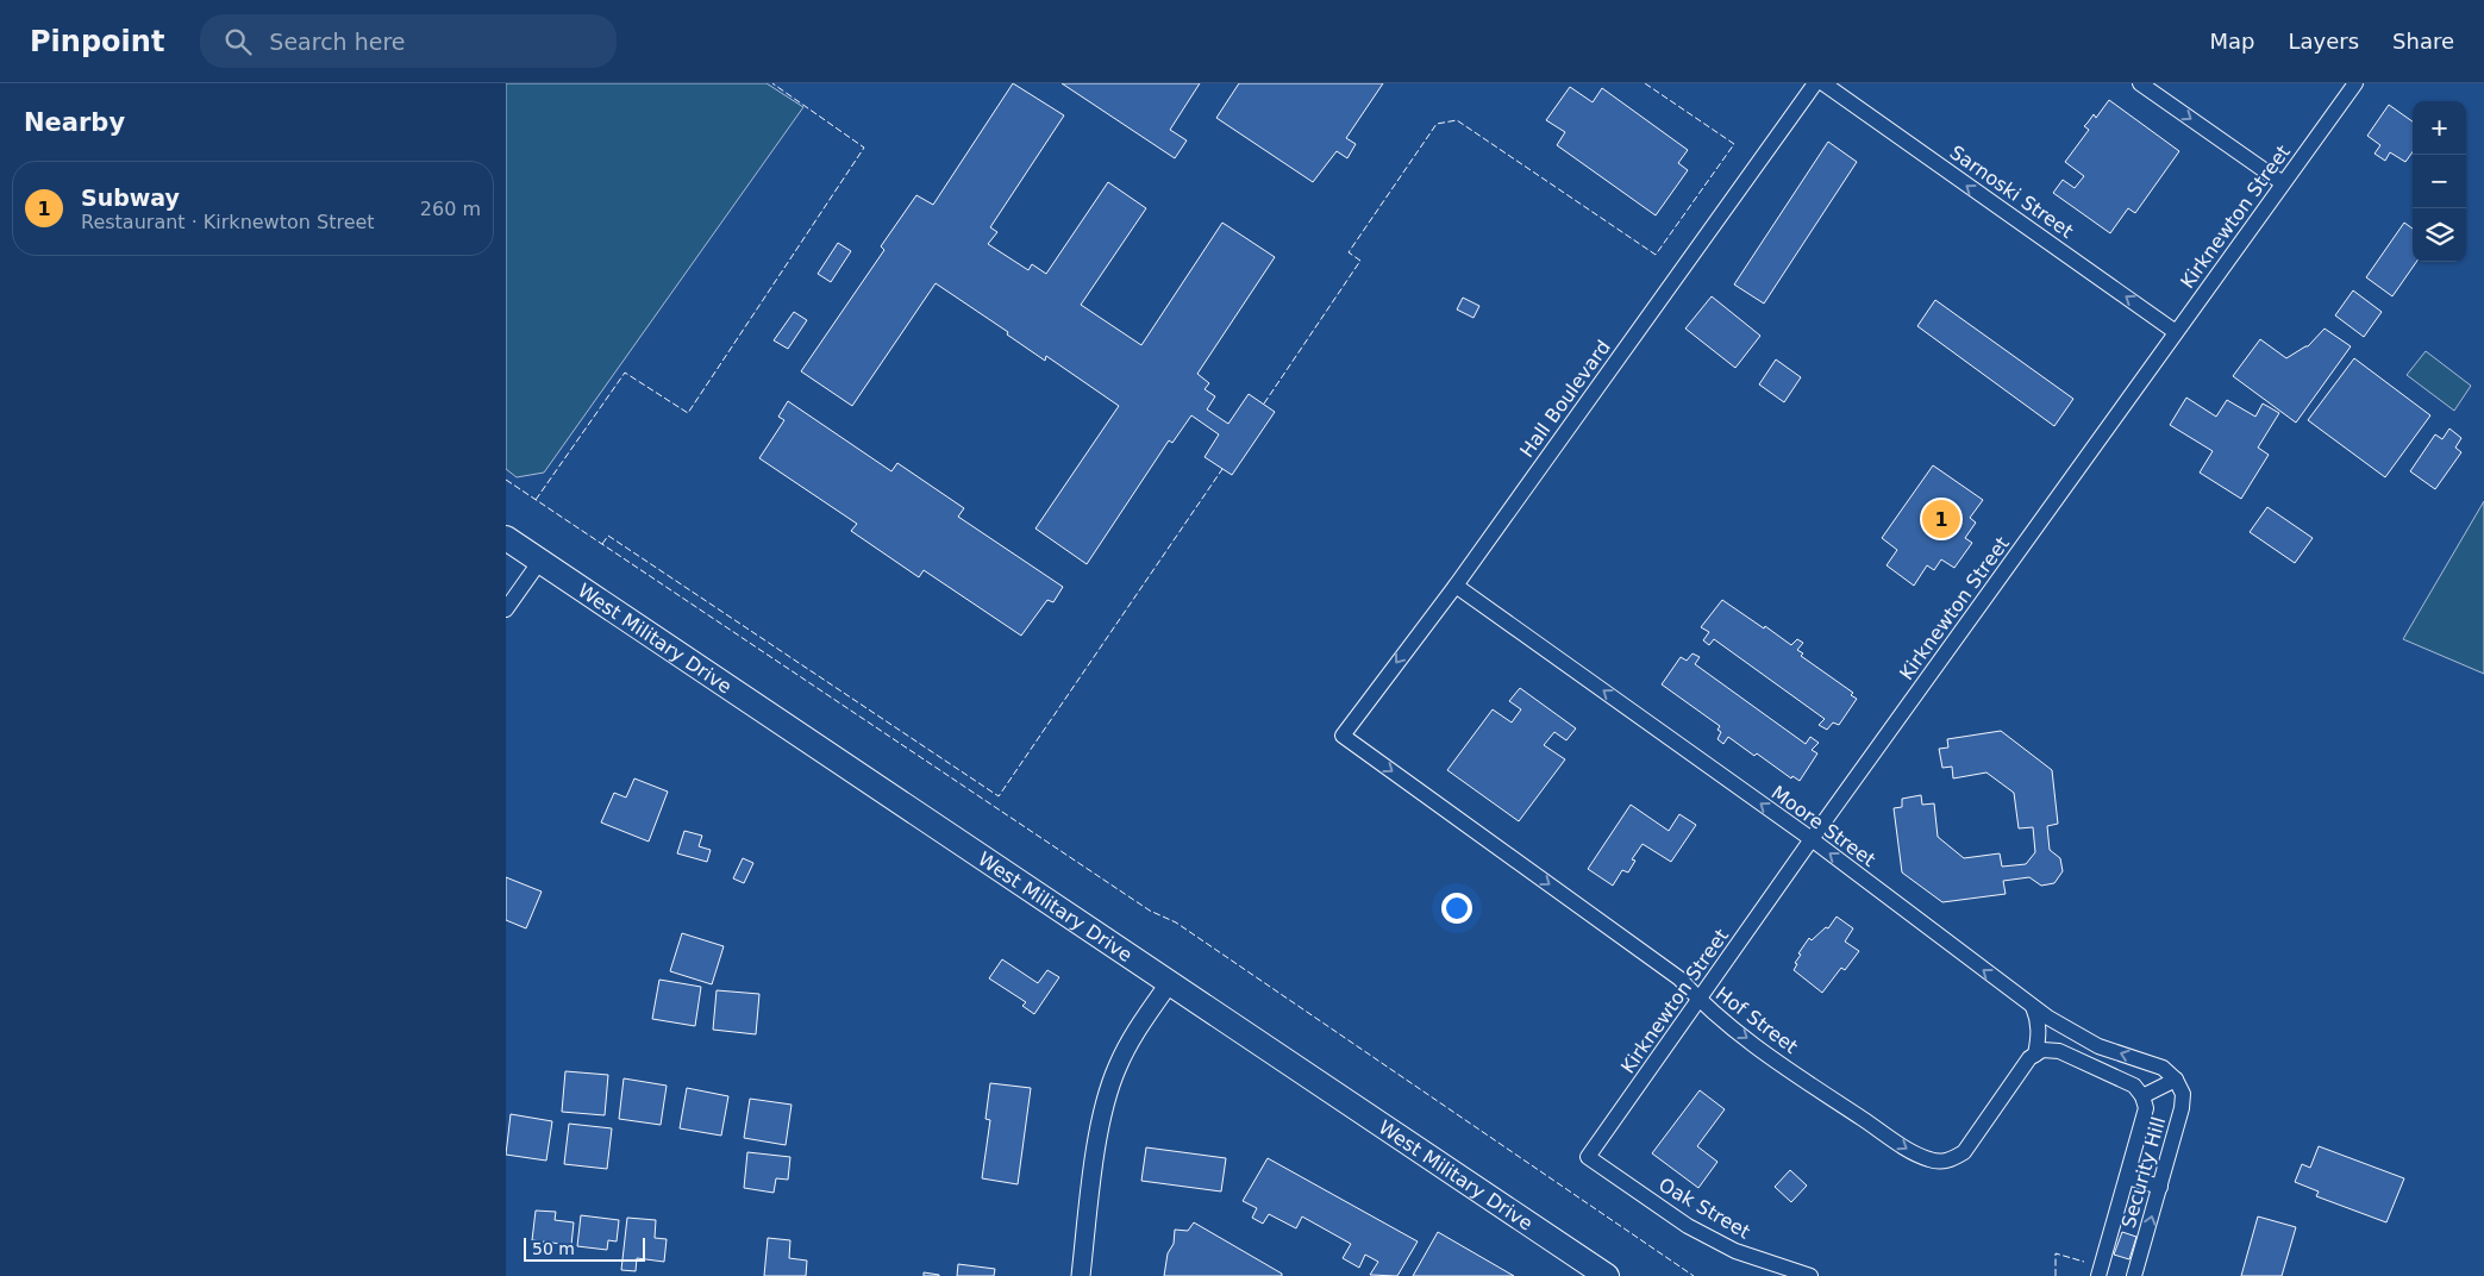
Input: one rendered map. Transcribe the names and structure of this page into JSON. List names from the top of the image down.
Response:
{
  "streets": {
    "main road": ["West Military Drive"],
    "street": [
      "Sarnoski Street",
      "Kirknewton Street",
      "Hall Boulevard",
      "Moore Street",
      "Hof Street",
      "Security Hill",
      "Oak Street"
    ]
  },
  "crossings": [
    ["Sarnoski Street", "Kirknewton Street"],
    ["Kirknewton Street", "Moore Street"],
    ["Kirknewton Street", "Hof Street"],
    ["Kirknewton Street", "Oak Street"],
    ["Hall Boulevard", "Moore Street"],
    ["Hall Boulevard", "Hof Street"],
    ["Moore Street", "Security Hill"]
  ],
  "one_way": ["Sarnoski Street", "Moore Street", "Hof Street"],
  "scale_bar": "50 m",
  "page": {
    "header": "Pinpoint",
    "search": "Search here",
    "nav": ["Map", "Layers", "Share"],
    "heading": "Nearby",
    "map_buttons": ["+", "−"],
    "list": [
      {
        "mark": "1",
        "name": "Subway",
        "note": "Restaurant · Kirknewton Street",
        "value": "260 m"
      }
    ],
    "pins": "1",
    "scale": "50 m"
  }
}
